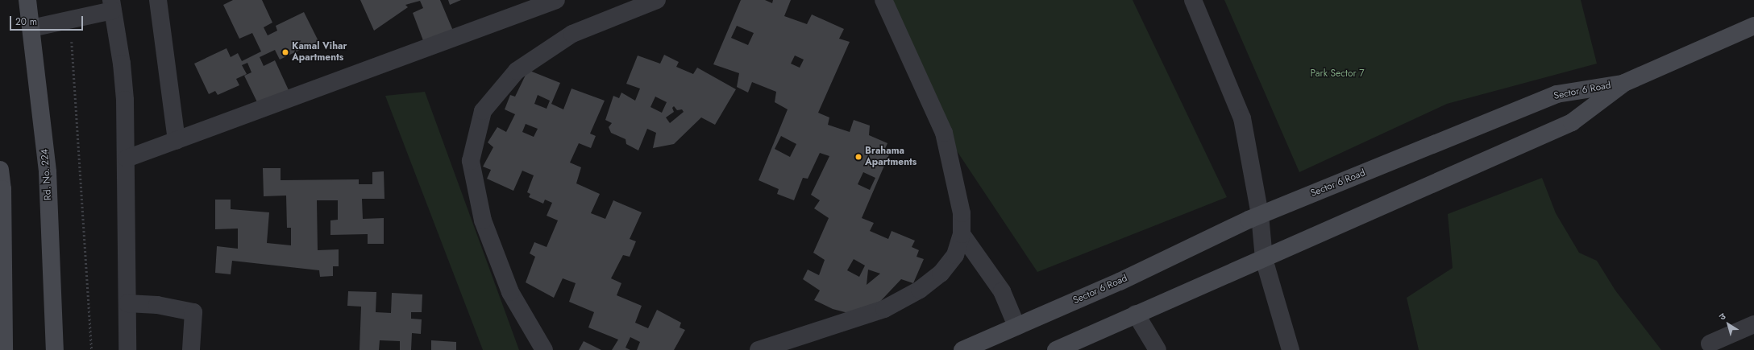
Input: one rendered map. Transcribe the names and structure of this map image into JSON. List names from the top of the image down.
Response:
{
  "streets": {
    "street": ["Sector 6 Road", "Rd. No. 224"]
  },
  "parks": ["Park Sector 7"],
  "places": ["Kamal Vihar Apartments", "Brahama Apartments"],
  "scale_bar": "20 m",
  "north": "top left"
}
